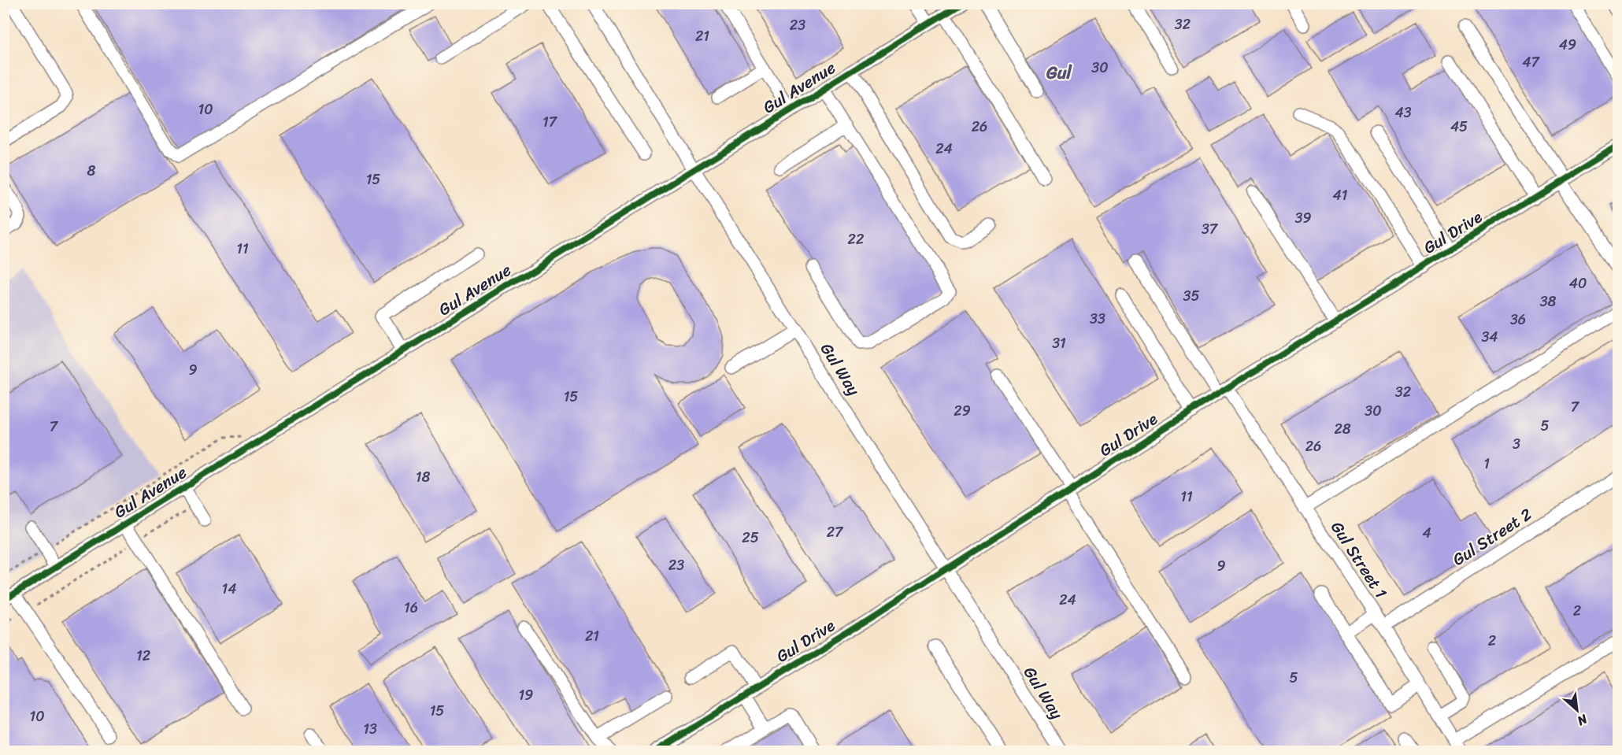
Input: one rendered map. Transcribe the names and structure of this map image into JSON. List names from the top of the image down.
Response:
{
  "streets": {
    "street": [
      "Gul Avenue",
      "Gul Drive",
      "Gul Way",
      "Gul Street 2",
      "Gul Street 1"
    ]
  },
  "crossings": [
    ["Gul Avenue", "Gul Way"],
    ["Gul Drive", "Gul Way"],
    ["Gul Drive", "Gul Street 1"],
    ["Gul Street 2", "Gul Street 1"]
  ],
  "districts": ["Gul"],
  "house_numbers": [
    "32",
    "23",
    "21",
    "49",
    "47",
    "30",
    "10",
    "43",
    "17",
    "26",
    "45",
    "24",
    "8",
    "15",
    "41",
    "39",
    "37",
    "22",
    "11",
    "40",
    "35",
    "38",
    "33",
    "36",
    "34",
    "31",
    "9",
    "32",
    "15",
    "7",
    "29",
    "30",
    "5",
    "7",
    "28",
    "3",
    "26",
    "1",
    "18",
    "11",
    "27",
    "4",
    "25",
    "23",
    "9",
    "14",
    "24",
    "16",
    "2",
    "21",
    "2",
    "12",
    "5",
    "19",
    "15",
    "10",
    "13"
  ],
  "north": "bottom right"
}
